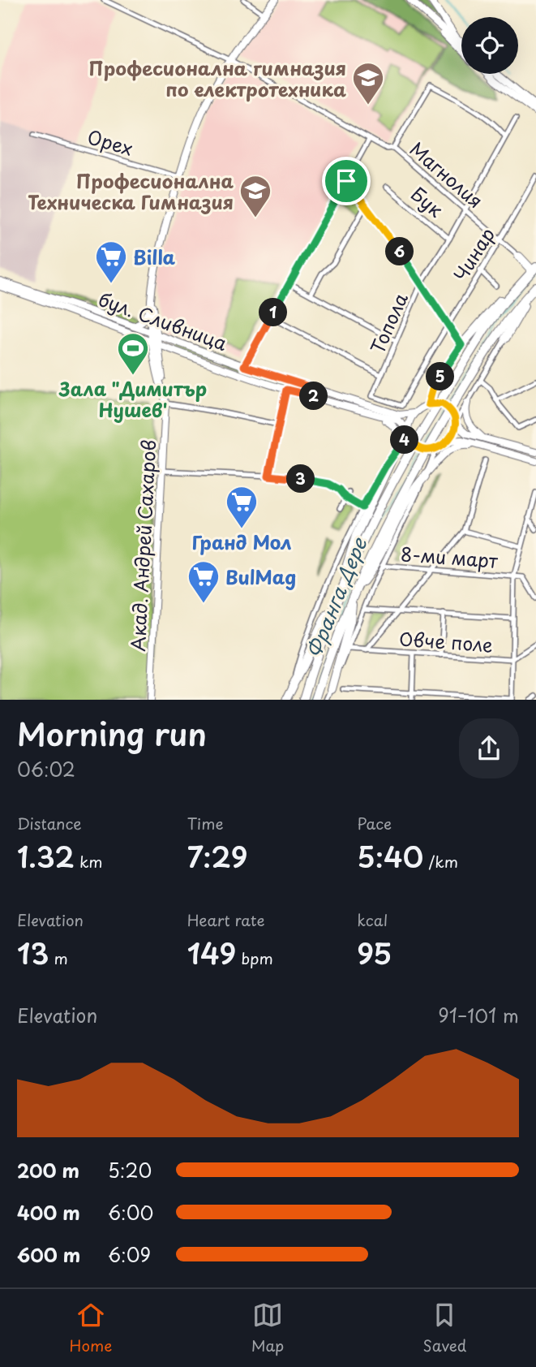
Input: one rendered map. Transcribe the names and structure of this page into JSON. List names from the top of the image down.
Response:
{
  "streets": {
    "main road": ["бул. Сливница", "Акад. Андрей Сахаров"],
    "street": [
      "Орех",
      "Магнолия",
      "Бук",
      "Чинар",
      "Топола",
      "8-ми март",
      "Овче поле"
    ]
  },
  "crossings": [
    ["Орех", "Акад. Андрей Сахаров"],
    ["Магнолия", "Чинар"],
    ["Магнолия", "Топола"],
    ["Магнолия", "Акад. Андрей Сахаров"],
    ["Бук", "Топола"],
    ["Чинар", "Топола"],
    ["бул. Сливница", "Акад. Андрей Сахаров"]
  ],
  "water": ["Франга Дере"],
  "places": {
    "school or university": ["Професионална гимназия по електротехника", "Професионална Техническа Гимназия"],
    "supermarket": ["Billa", "Гранд Мол", "BulMag"],
    "sports": ["Зала \"Димитър Нушев'"]
  },
  "page": {
    "pins": [
      "6",
      "1",
      "5",
      "2",
      "4",
      "3"
    ],
    "heading": ["Morning run", "06:02"],
    "stats": [
      ["Distance", "1.32 km"],
      ["Time", "7:29"],
      ["Pace", "5:40 /km"],
      ["Elevation", "13 m"],
      ["Heart rate", "149 bpm"],
      ["kcal", "95"]
    ],
    "chart": ["Elevation", "91–101 m"],
    "list": [
      {
        "name": "200 m",
        "note": "5:20"
      },
      {
        "name": "400 m",
        "note": "6:00"
      },
      {
        "name": "600 m",
        "note": "6:09"
      }
    ],
    "tabs": ["Home", "Map", "Saved"]
  }
}
